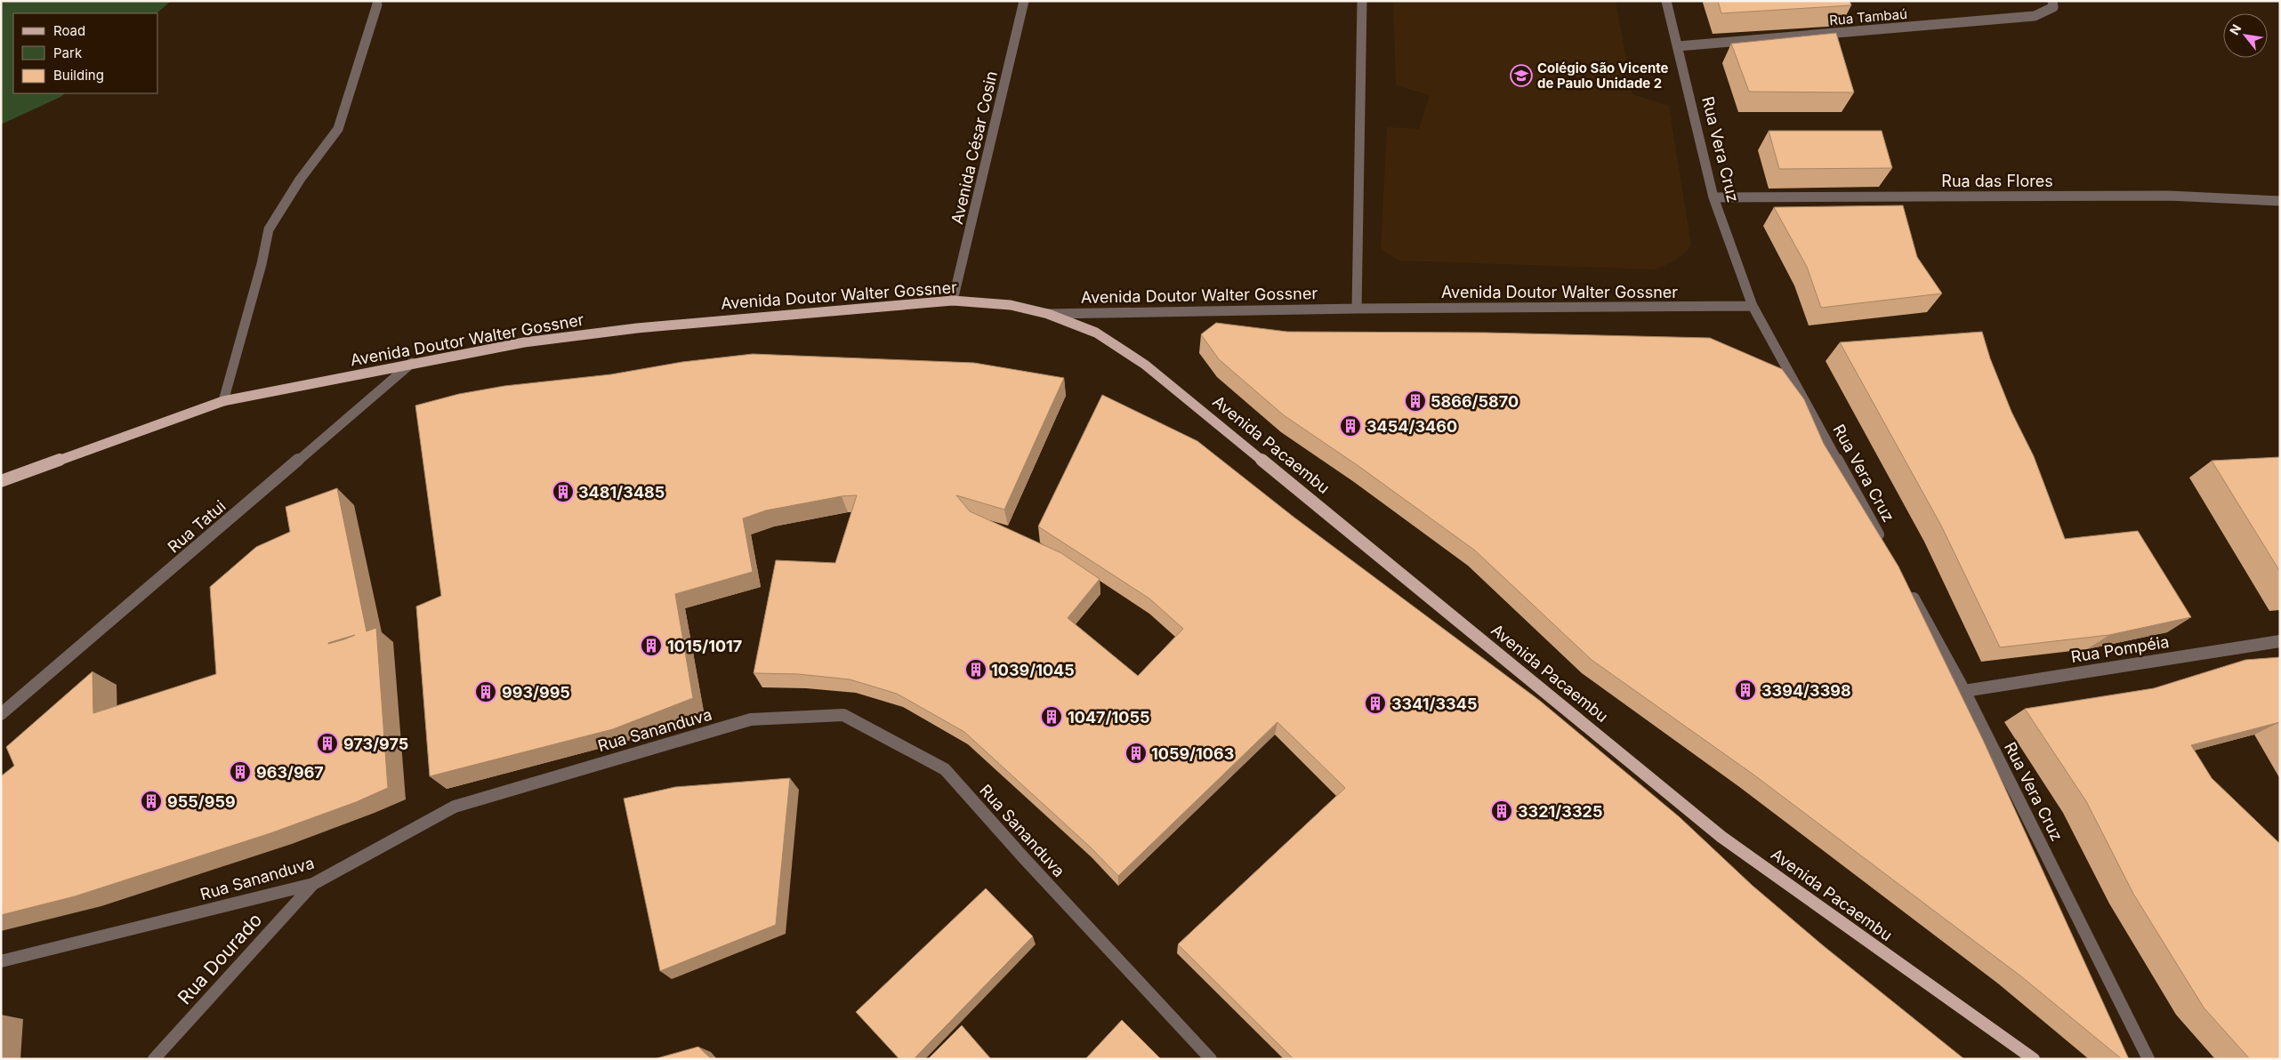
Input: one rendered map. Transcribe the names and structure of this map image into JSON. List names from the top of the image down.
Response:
{
  "streets": {
    "main road": ["Avenida Doutor Walter Gossner", "Avenida Pacaembu"],
    "street": [
      "Rua Tambaú",
      "Avenida César Cosin",
      "Rua Vera Cruz",
      "Rua das Flores",
      "Rua Tatui",
      "Rua Pompéia",
      "Rua Sananduva",
      "Rua Dourado"
    ]
  },
  "crossings": [
    ["Rua Tambaú", "Rua Vera Cruz"],
    ["Avenida César Cosin", "Avenida Doutor Walter Gossner"],
    ["Rua Vera Cruz", "Rua das Flores"],
    ["Rua Vera Cruz", "Avenida Doutor Walter Gossner"],
    ["Rua Vera Cruz", "Rua Pompéia"],
    ["Avenida Doutor Walter Gossner", "Avenida Pacaembu"],
    ["Avenida Doutor Walter Gossner", "Rua Tatui"],
    ["Rua Sananduva", "Rua Dourado"]
  ],
  "places": {
    "school or university": ["Colégio São Vicente de Paulo Unidade 2"],
    "building": [
      "5866/5870",
      "3454/3460",
      "3481/3485",
      "1015/1017",
      "1039/1045",
      "3394/3398",
      "993/995",
      "3341/3345",
      "1047/1055",
      "973/975",
      "1059/1063",
      "963/967",
      "955/959",
      "3321/3325"
    ]
  },
  "legend": ["Road", "Park", "Building"],
  "north": "top left"
}
